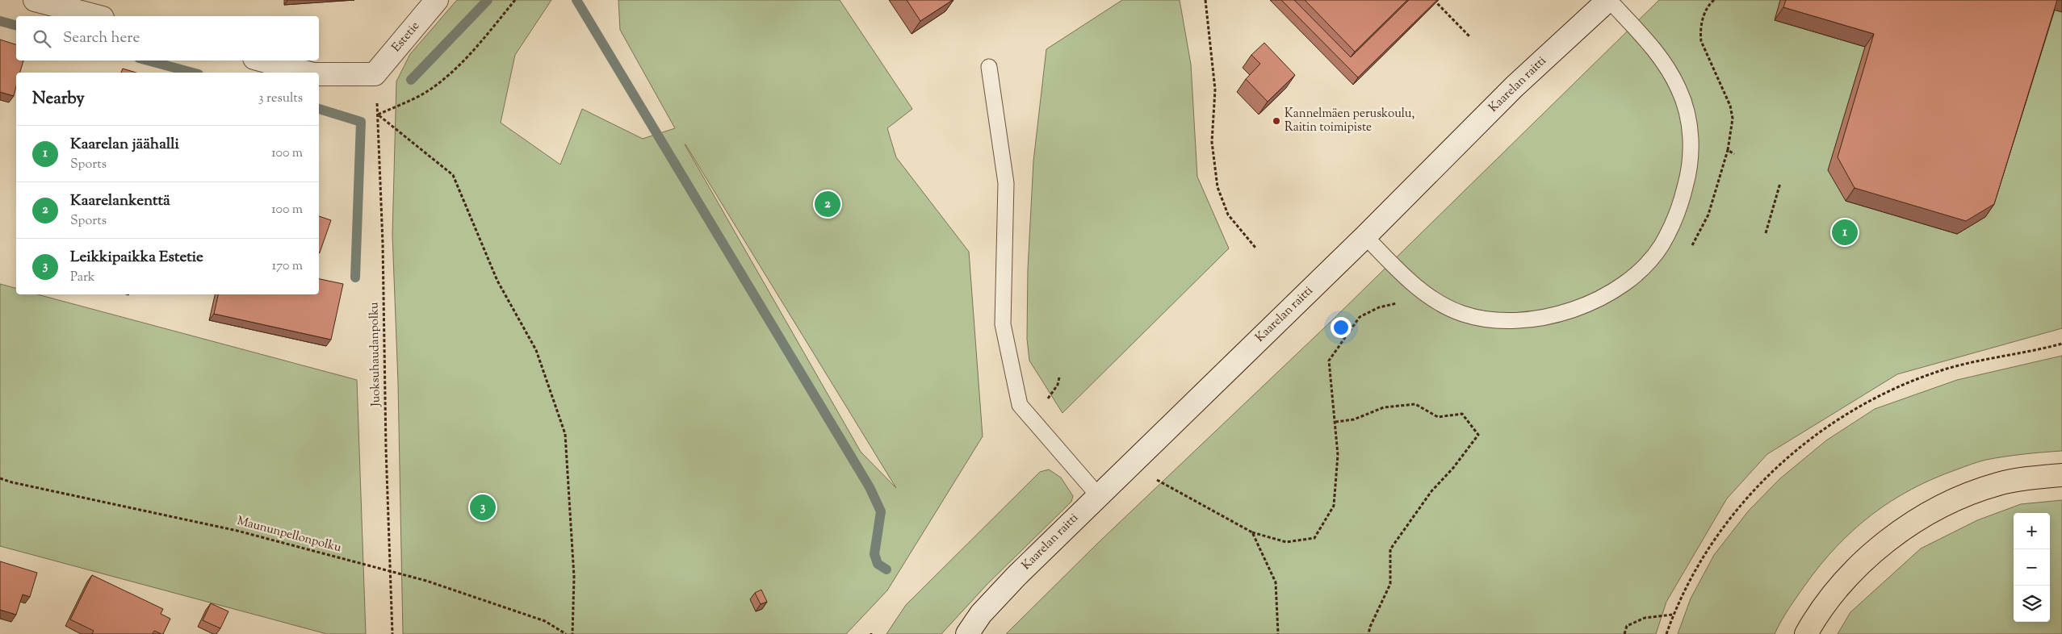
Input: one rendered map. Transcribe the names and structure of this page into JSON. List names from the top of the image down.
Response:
{
  "streets": {
    "main road": ["Estetie", "Kaarelan raitti"],
    "path": ["Juoksuhaudanpolku", "Maununpellonpolku"]
  },
  "crossings": [
    ["Estetie", "Juoksuhaudanpolku"],
    ["Juoksuhaudanpolku", "Maununpellonpolku"]
  ],
  "places": ["Kannelmäen peruskoulu, Raitin toimipiste"],
  "page": {
    "search": "Search here",
    "heading": ["Nearby", "3 results"],
    "list": [
      {
        "mark": "1",
        "name": "Kaarelan jäähalli",
        "note": "Sports",
        "value": "100 m"
      },
      {
        "mark": "2",
        "name": "Kaarelankenttä",
        "note": "Sports",
        "value": "100 m"
      },
      {
        "mark": "3",
        "name": "Leikkipaikka Estetie",
        "note": "Park",
        "value": "170 m"
      }
    ],
    "pins": ["2", "1", "3"],
    "map_buttons": ["+", "−"]
  }
}
